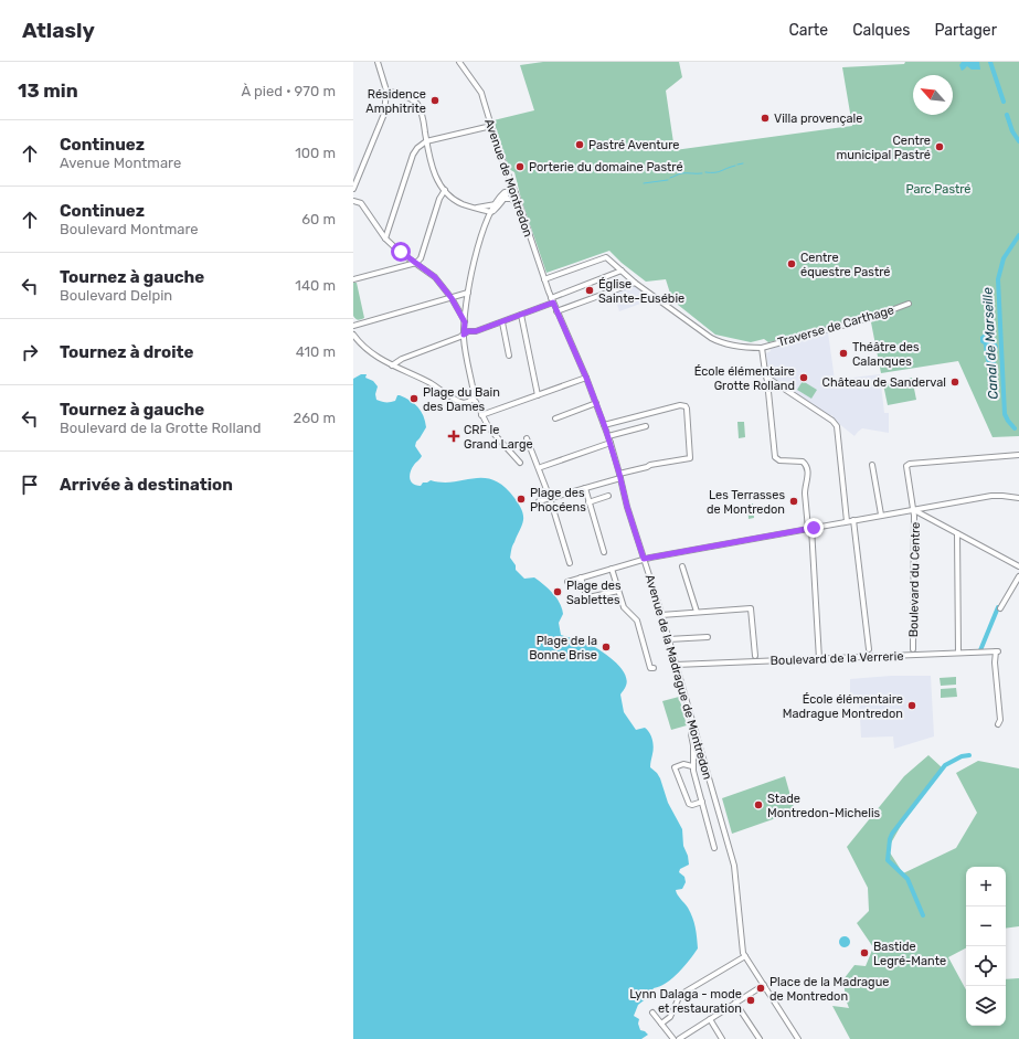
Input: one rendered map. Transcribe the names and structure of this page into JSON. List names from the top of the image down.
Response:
{
  "streets": {
    "street": [
      "Avenue de Montredon",
      "Traverse de Carthage",
      "Boulevard du Centre",
      "Boulevard de la Verrerie",
      "Avenue de la Madrague de Montredon"
    ]
  },
  "crossings": [
    ["Avenue de Montredon", "Traverse de Carthage"],
    ["Avenue de Montredon", "Avenue de la Madrague de Montredon"],
    ["Traverse de Carthage", "Boulevard de la Verrerie"],
    ["Boulevard de la Verrerie", "Avenue de la Madrague de Montredon"]
  ],
  "water": ["Canal de Marseille"],
  "parks": ["Parc Pastré"],
  "places": {
    "other": [
      "Résidence Amphitrite",
      "Villa provençale",
      "Pastré Aventure",
      "Centre municipal Pastré",
      "Porterie du domaine Pastré",
      "Centre équestre Pastré",
      "Église Sainte-Eusébie",
      "Théâtre des Calanques",
      "École élémentaire Grotte Rolland",
      "Château de Sanderval",
      "Plage du Bain des Dames",
      "Plage des Phocéens",
      "Les Terrasses de Montredon",
      "Plage des Sablettes",
      "Plage de la Bonne Brise",
      "École élémentaire Madrague Montredon",
      "Stade Montredon-Michelis",
      "Bastide Legré-Mante",
      "Place de la Madrague de Montredon",
      "Lynn Dalaga - mode et restauration"
    ],
    "health": ["CRF le Grand Large"]
  },
  "north": "top left",
  "page": {
    "header": "Atlasly",
    "nav": ["Carte", "Calques", "Partager"],
    "heading": ["13 min", "À pied · 970 m"],
    "list": [
      ["Continuez", "Avenue Montmare", "100 m"],
      ["Continuez", "Boulevard Montmare", "60 m"],
      ["Tournez à gauche", "Boulevard Delpin", "140 m"],
      ["Tournez à droite", "410 m"],
      ["Tournez à gauche", "Boulevard de la Grotte Rolland", "260 m"],
      "Arrivée à destination"
    ],
    "map_buttons": ["+", "−"]
  }
}
